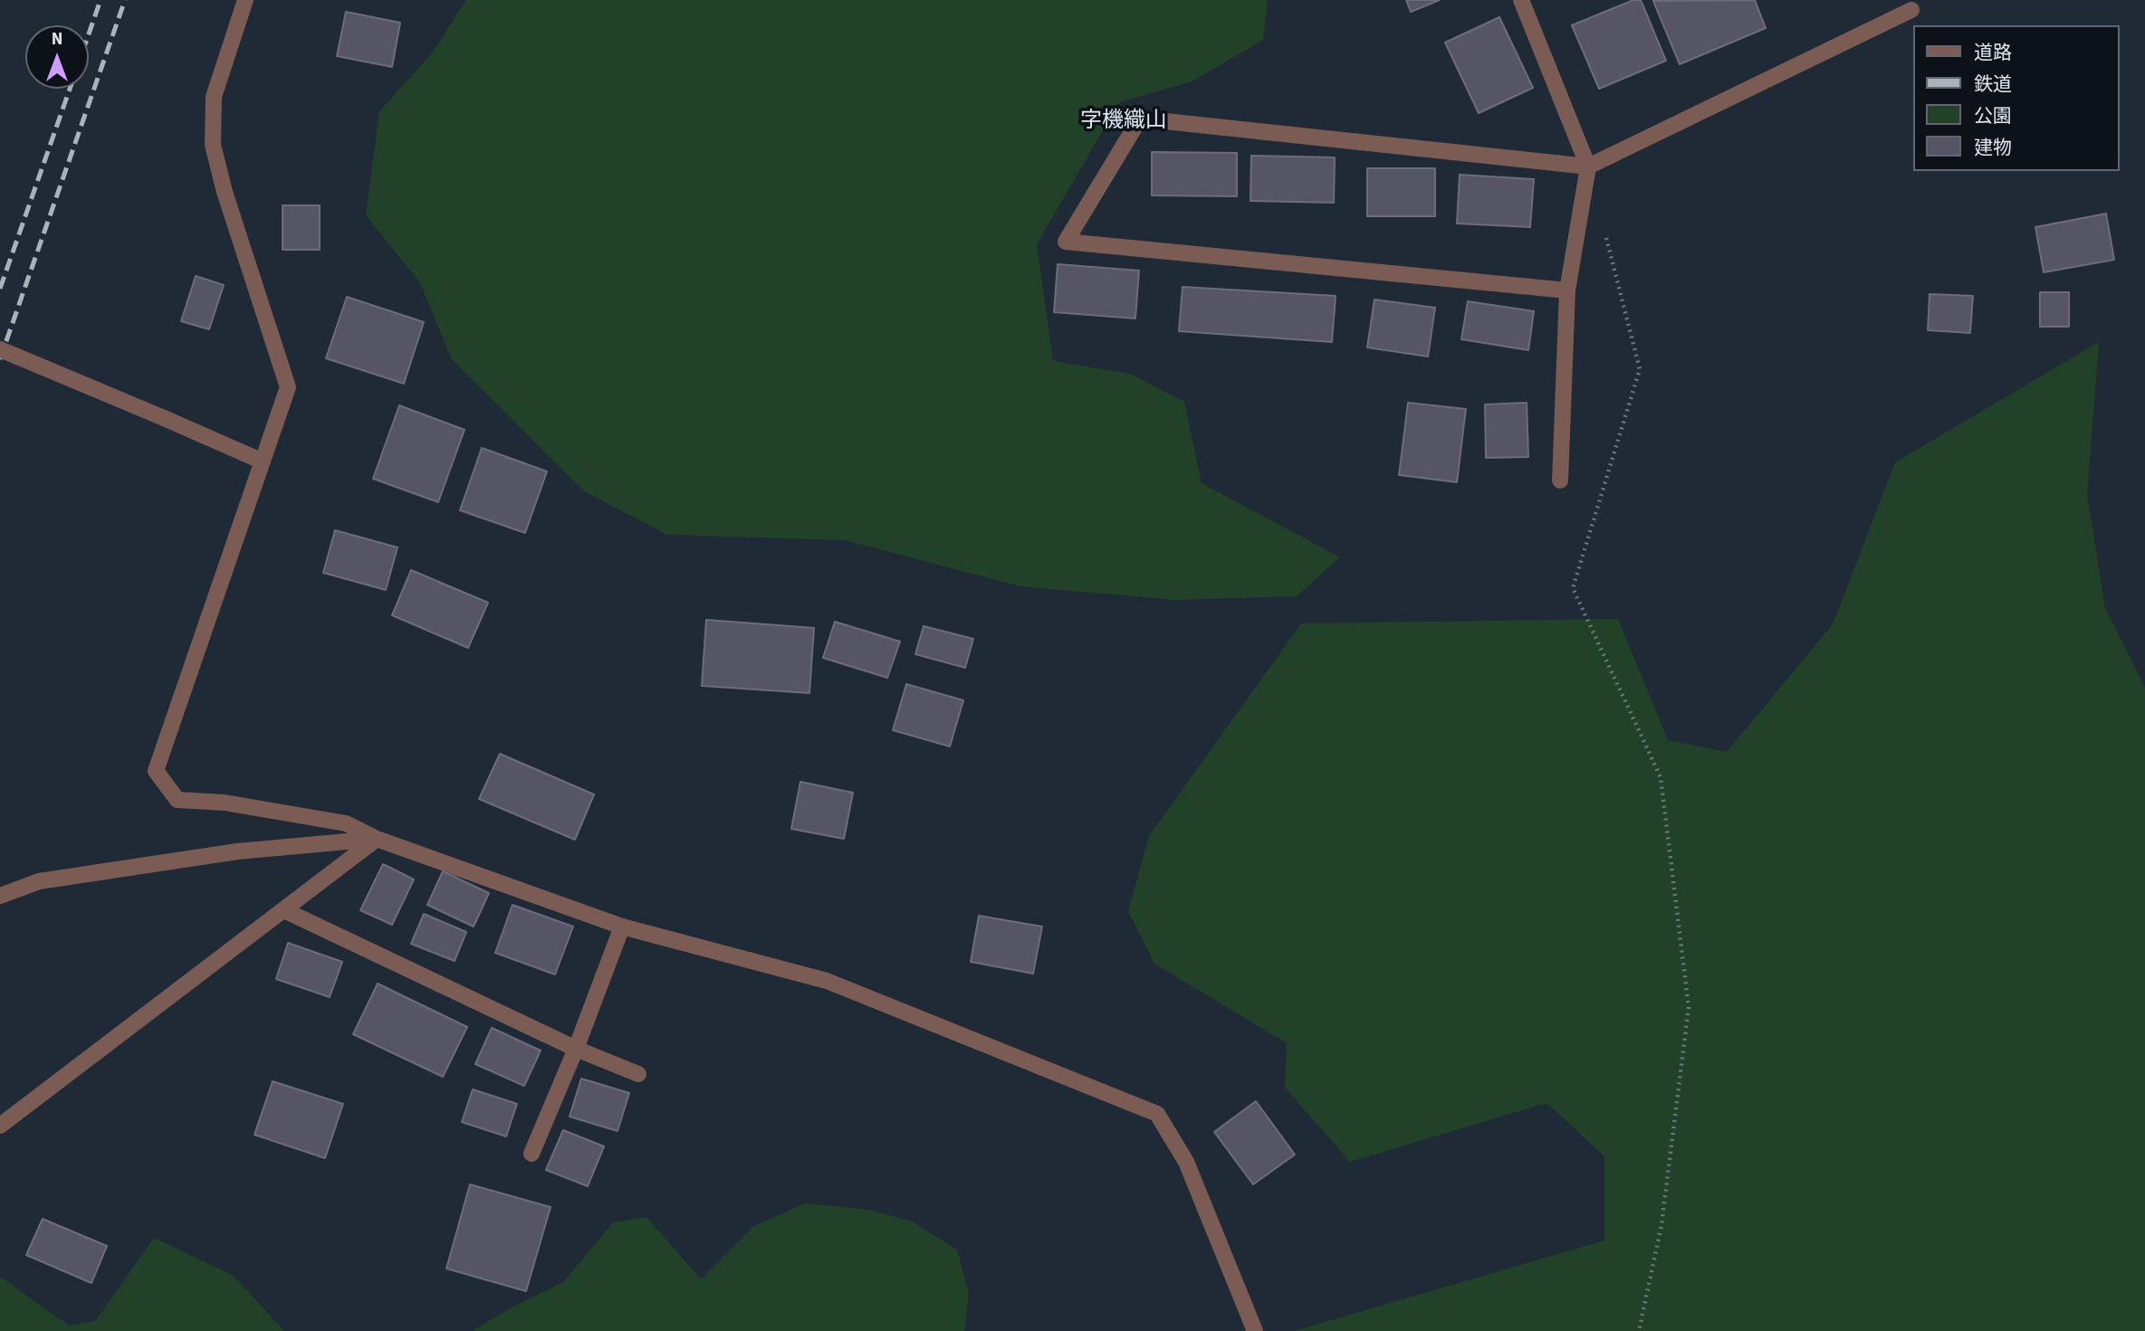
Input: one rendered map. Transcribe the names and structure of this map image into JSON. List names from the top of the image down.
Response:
{
  "districts": ["字機織山"],
  "legend": [
    "道路",
    "鉄道",
    "公園",
    "建物"
  ],
  "north": "top"
}
